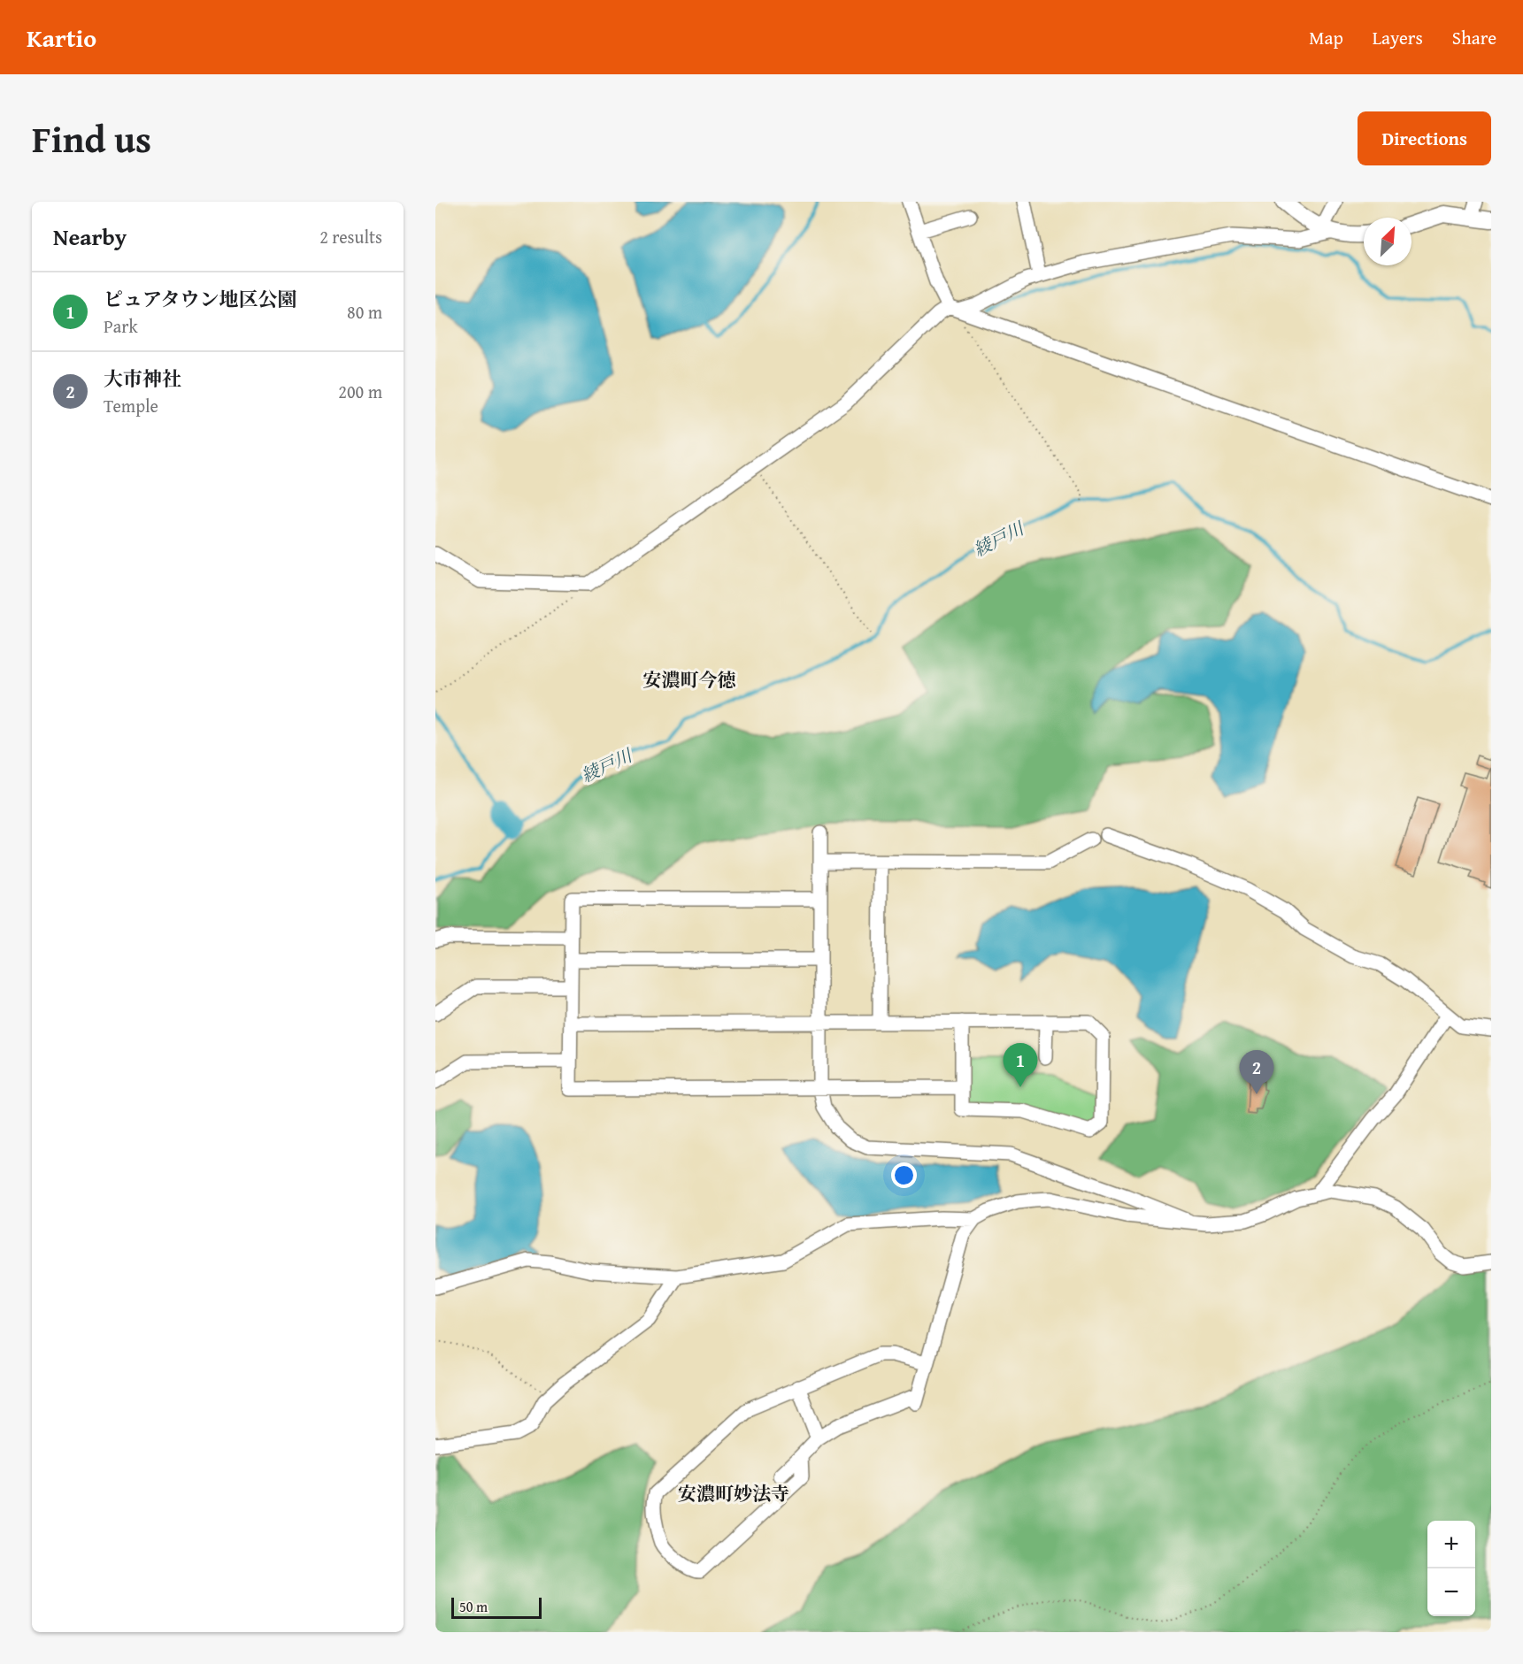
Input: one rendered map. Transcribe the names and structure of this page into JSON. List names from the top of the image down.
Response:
{
  "districts": ["安濃町今徳", "安濃町妙法寺"],
  "water": ["綾戸川"],
  "scale_bar": "50 m",
  "north": "top right",
  "page": {
    "header": "Kartio",
    "nav": ["Map", "Layers", "Share"],
    "title": "Find us",
    "buttons": "Directions",
    "heading": ["Nearby", "2 results"],
    "list": [
      {
        "mark": "1",
        "name": "ピュアタウン地区公園",
        "note": "Park",
        "value": "80 m"
      },
      {
        "mark": "2",
        "name": "大市神社",
        "note": "Temple",
        "value": "200 m"
      }
    ],
    "pins": ["1", "2"],
    "map_buttons": ["+", "−"],
    "scale": "50 m"
  }
}
